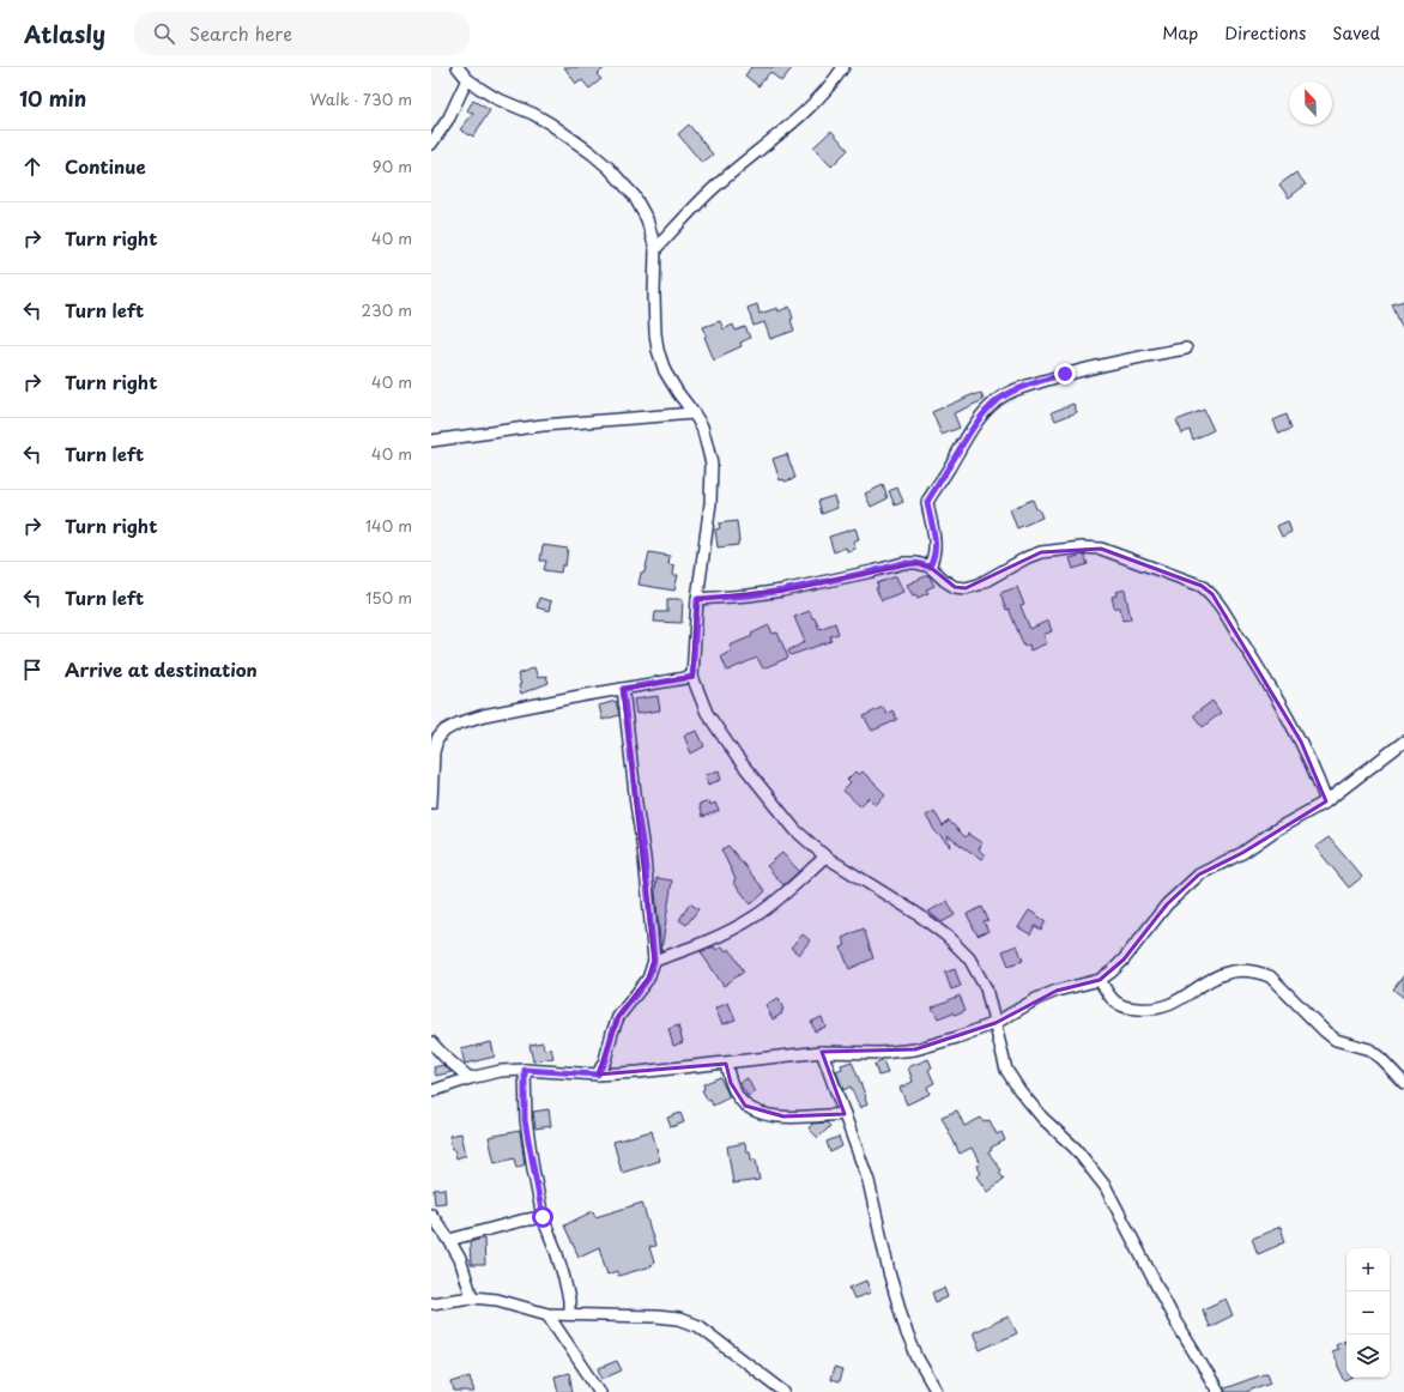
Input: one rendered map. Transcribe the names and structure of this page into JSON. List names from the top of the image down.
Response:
{
  "north": "top",
  "page": {
    "header": "Atlasly",
    "search": "Search here",
    "nav": ["Map", "Directions", "Saved"],
    "heading": ["10 min", "Walk · 730 m"],
    "list": [
      ["Continue", "90 m"],
      ["Turn right", "40 m"],
      ["Turn left", "230 m"],
      ["Turn right", "40 m"],
      ["Turn left", "40 m"],
      ["Turn right", "140 m"],
      ["Turn left", "150 m"],
      "Arrive at destination"
    ],
    "map_buttons": ["+", "−"]
  }
}
